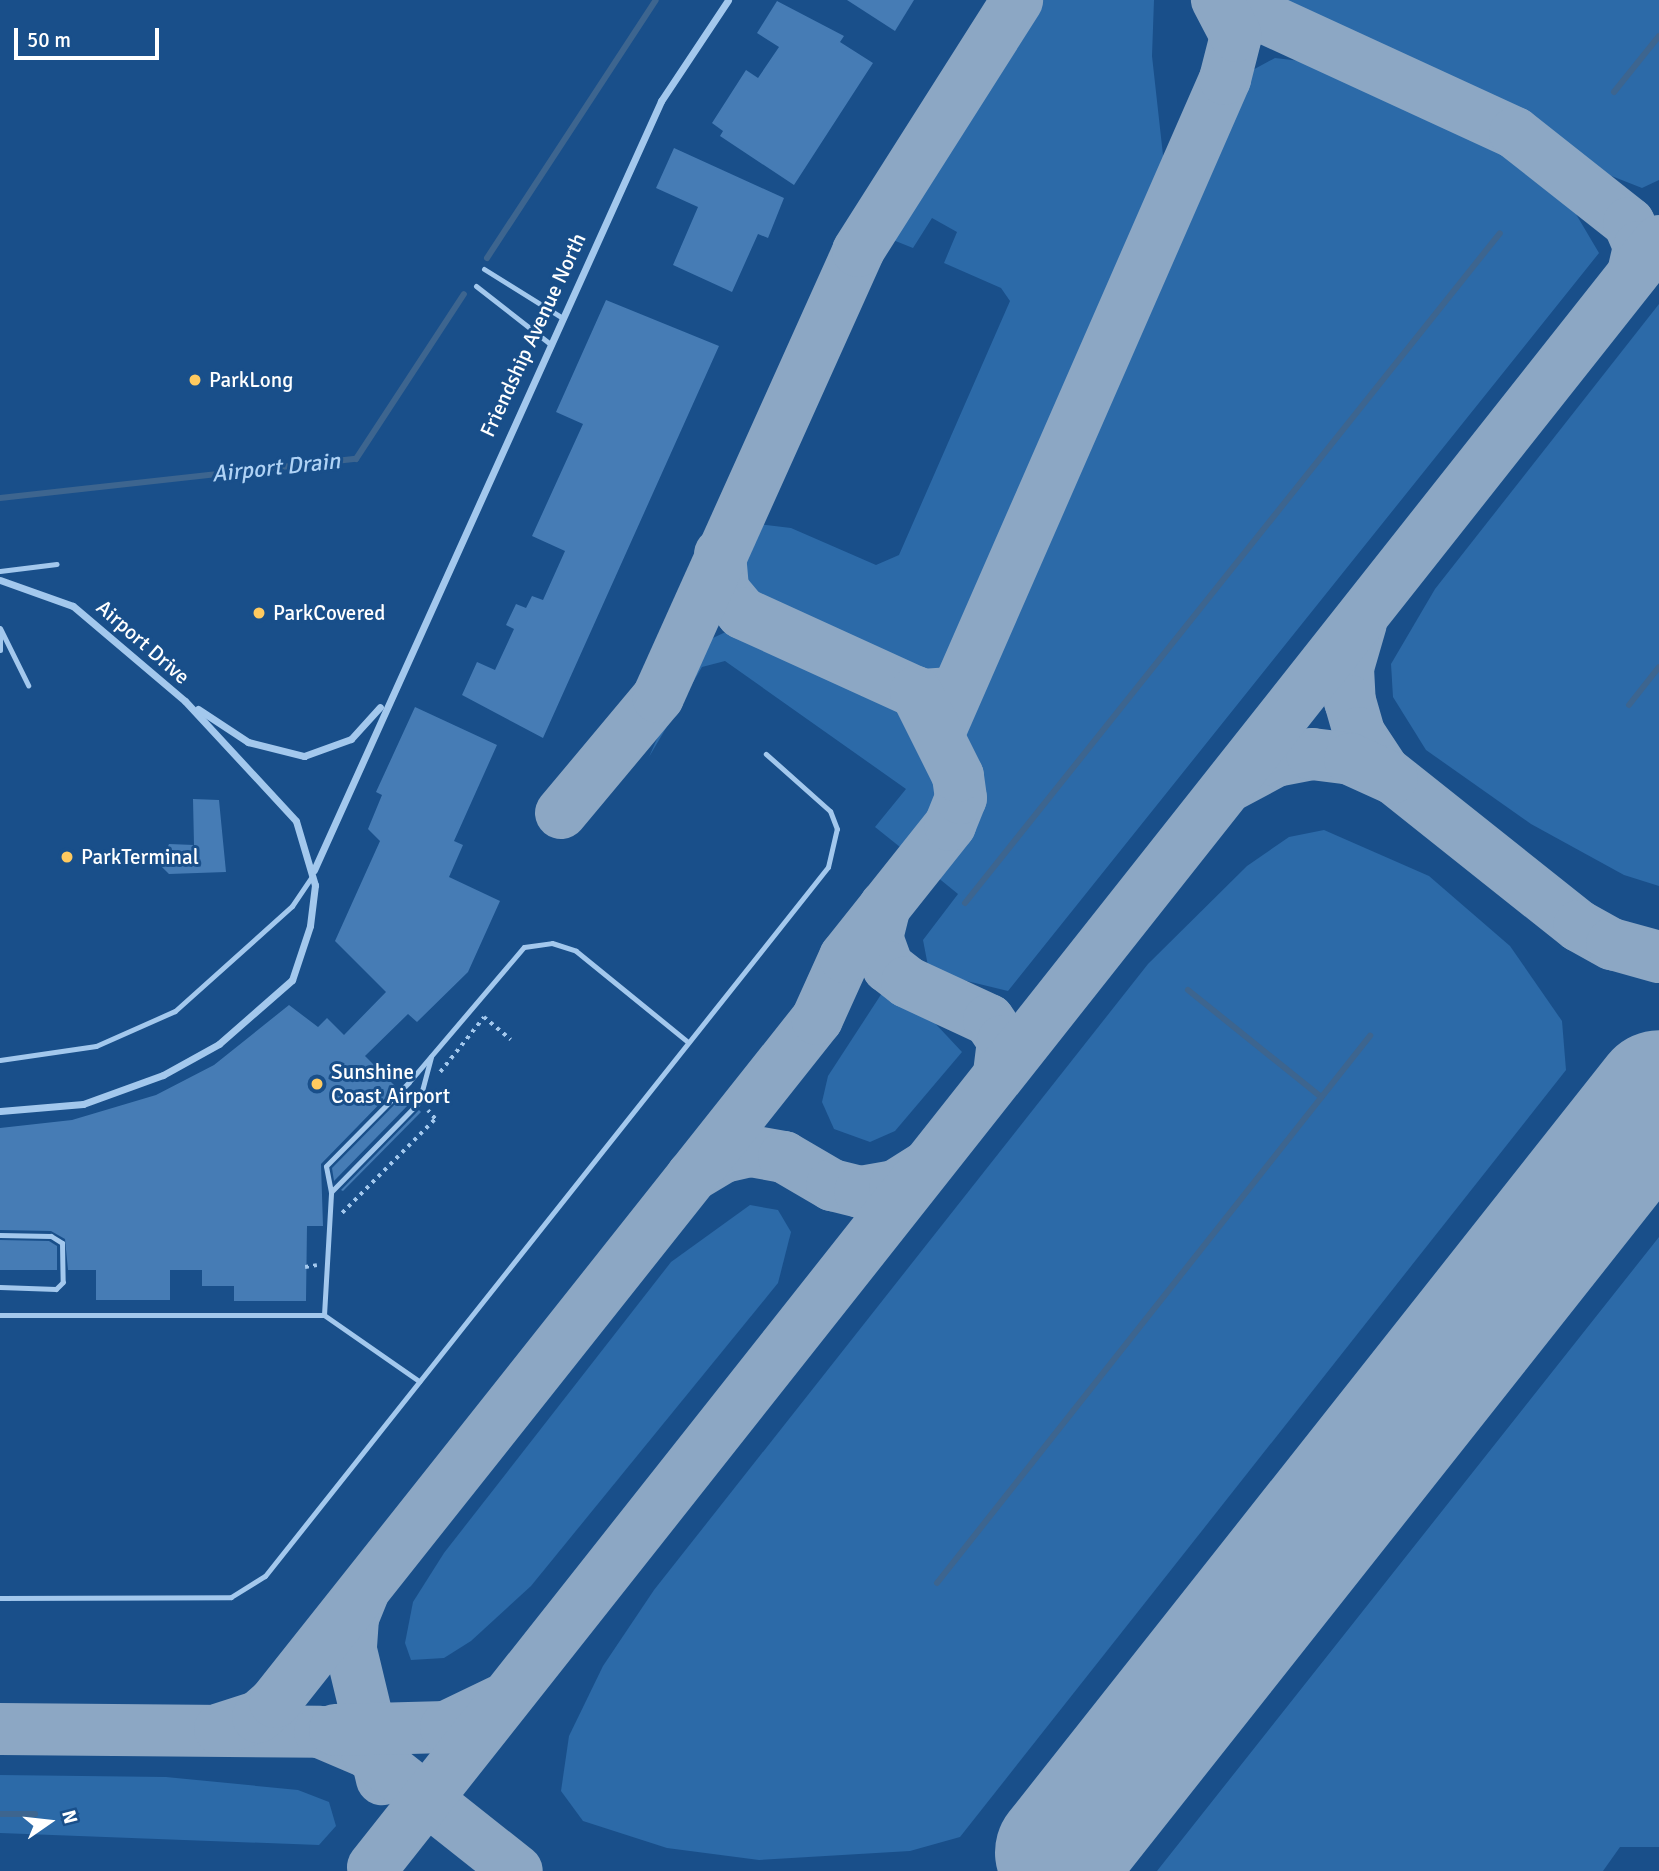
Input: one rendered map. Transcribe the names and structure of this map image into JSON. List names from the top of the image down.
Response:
{
  "streets": {
    "street": ["Friendship Avenue North", "Airport Drive"]
  },
  "crossings": [
    ["Friendship Avenue North", "Airport Drive"]
  ],
  "water": ["Airport Drain"],
  "places": [
    "ParkLong",
    "ParkCovered",
    "ParkTerminal",
    "Sunshine Coast Airport"
  ],
  "scale_bar": "50 m",
  "north": "right"
}
